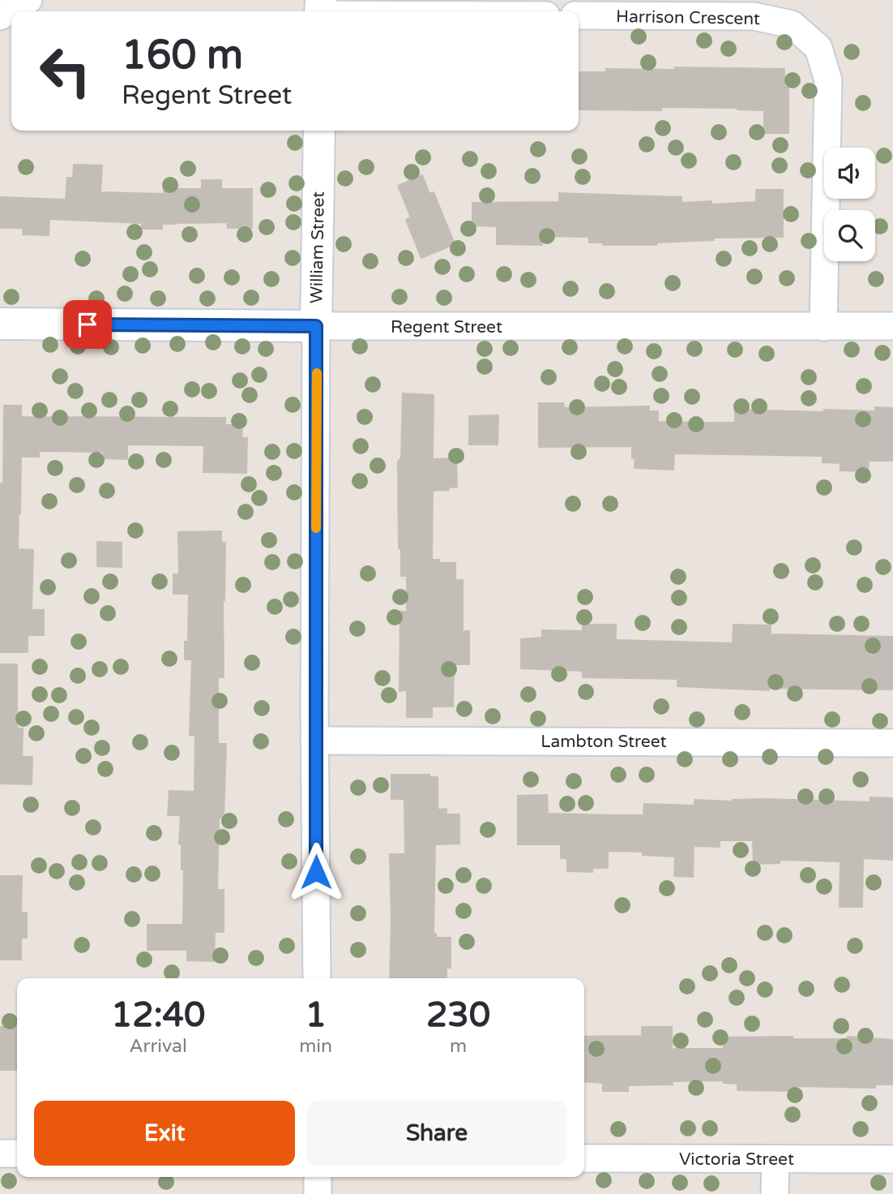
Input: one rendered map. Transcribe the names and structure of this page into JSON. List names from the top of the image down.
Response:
{
  "streets": {
    "street": [
      "Harrison Crescent",
      "William Street",
      "Regent Street",
      "Lambton Street",
      "Victoria Street"
    ]
  },
  "crossings": [
    ["Harrison Crescent", "Regent Street"],
    ["William Street", "Regent Street"],
    ["William Street", "Lambton Street"]
  ],
  "page": {
    "turn": ["160 m", "Regent Street"],
    "eta": [
      "12:40",
      "Arrival",
      "1",
      "min",
      "230",
      "m"
    ],
    "buttons": ["Exit", "Share"]
  }
}
